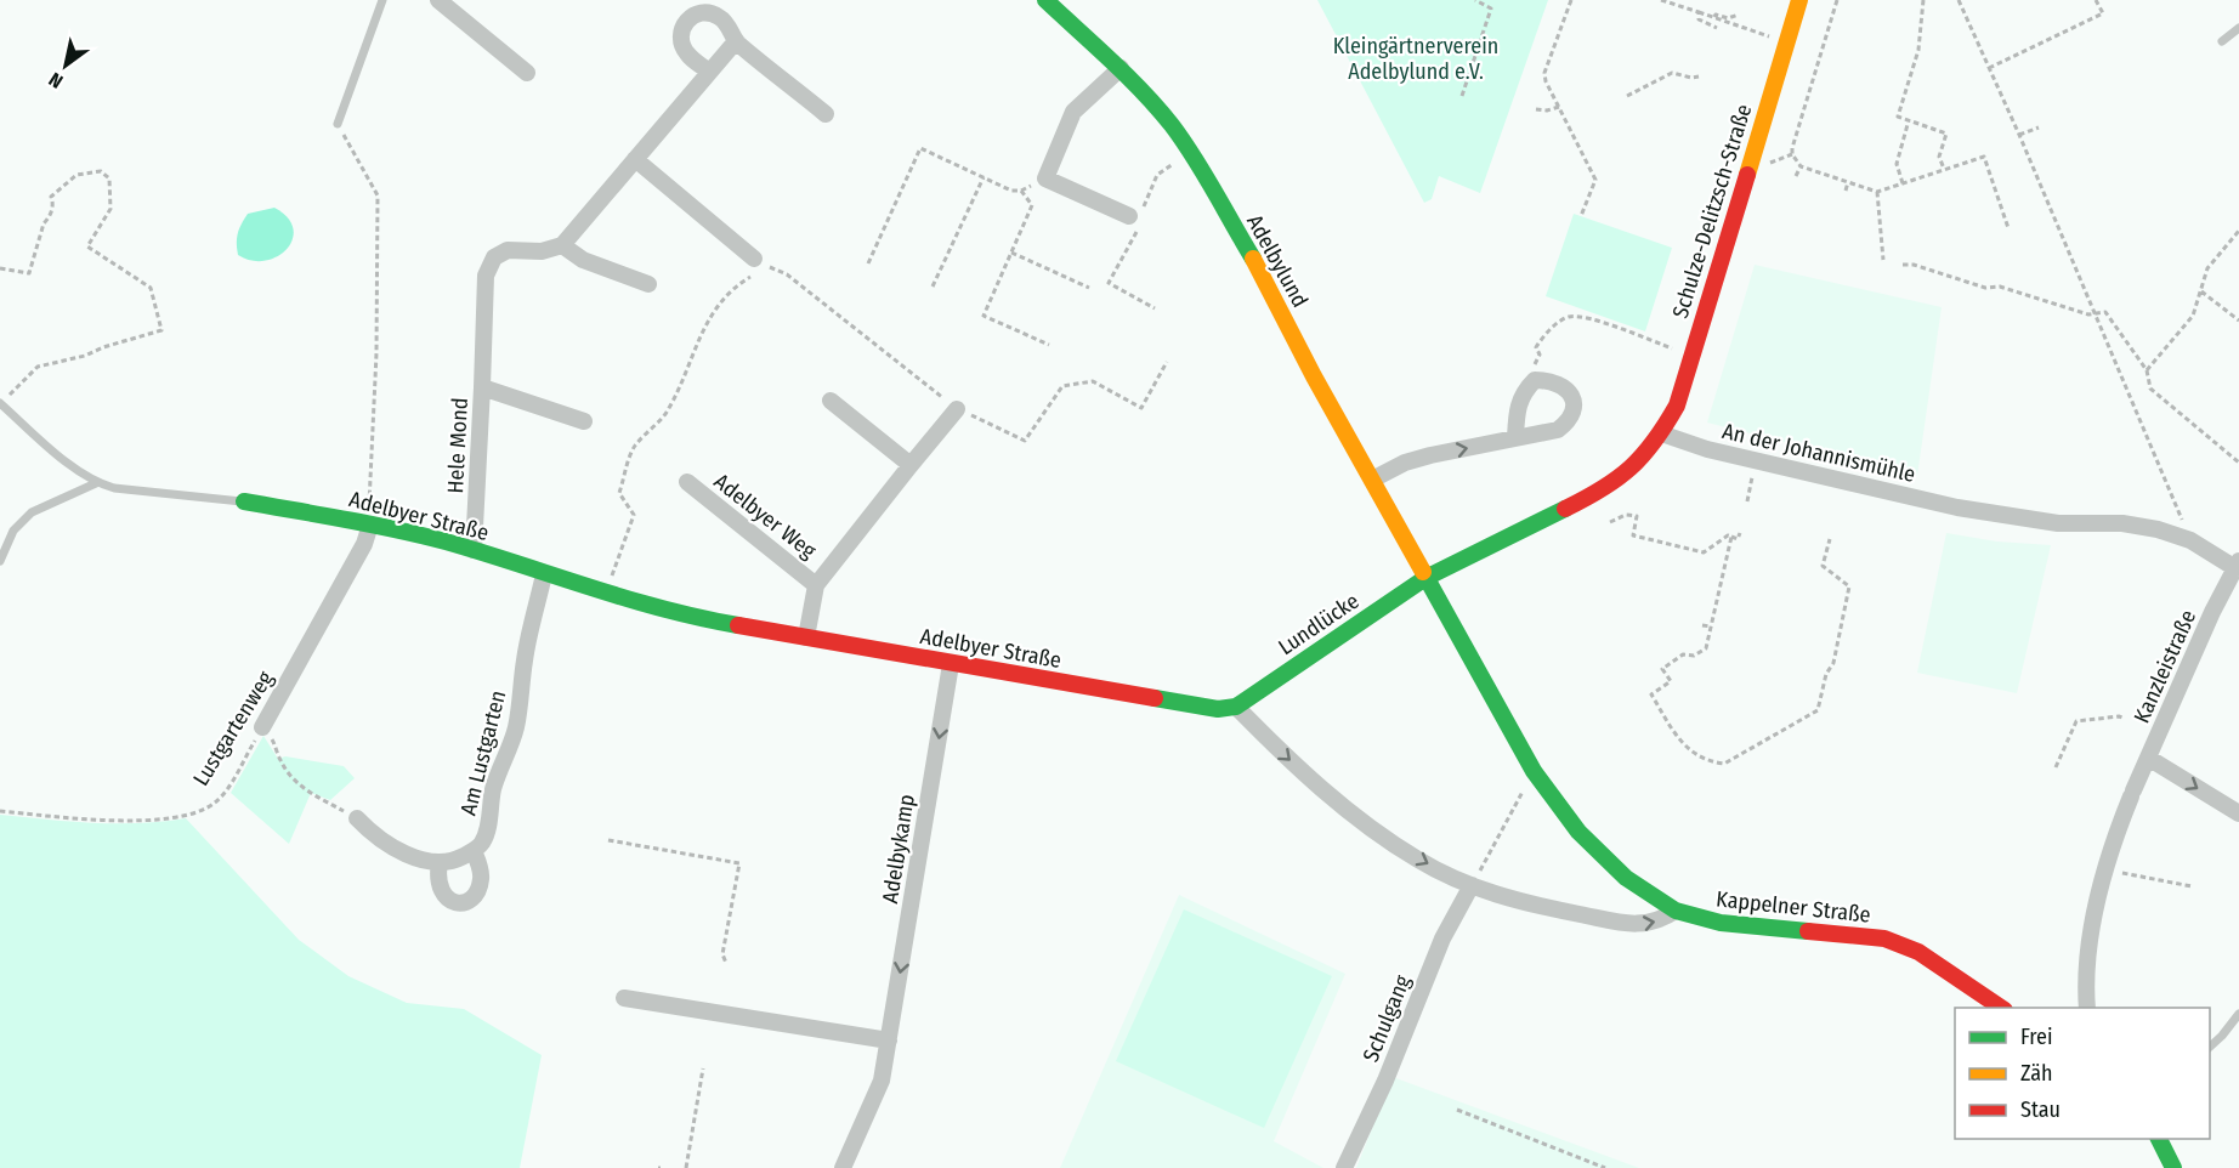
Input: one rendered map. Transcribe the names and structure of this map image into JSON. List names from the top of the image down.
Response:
{
  "streets": {
    "street": [
      "Schulze-Delitzsch-Straße",
      "Adelbylund",
      "Hele Mond",
      "An der Johannismühle",
      "Adelbyer Straße",
      "Adelbyer Weg",
      "Lundlücke",
      "Kanzleistraße",
      "Lustgartenweg",
      "Am Lustgarten",
      "Adelbykamp",
      "Kappelner Straße",
      "Schulgang"
    ]
  },
  "crossings": [
    ["Schulze-Delitzsch-Straße", "An der Johannismühle"],
    ["Adelbylund", "Lundlücke"],
    ["Adelbylund", "Kappelner Straße"],
    ["Hele Mond", "Adelbyer Straße"],
    ["An der Johannismühle", "Kanzleistraße"],
    ["Adelbyer Straße", "Adelbyer Weg"],
    ["Adelbyer Straße", "Lundlücke"],
    ["Adelbyer Straße", "Lustgartenweg"],
    ["Adelbyer Straße", "Am Lustgarten"],
    ["Adelbyer Straße", "Adelbykamp"],
    ["Lundlücke", "Kappelner Straße"]
  ],
  "one_way": ["Adelbykamp"],
  "parks": ["Kleingärtnerverein Adelbylund e.V."],
  "legend": ["Frei", "Zäh", "Stau"],
  "north": "bottom left"
}
